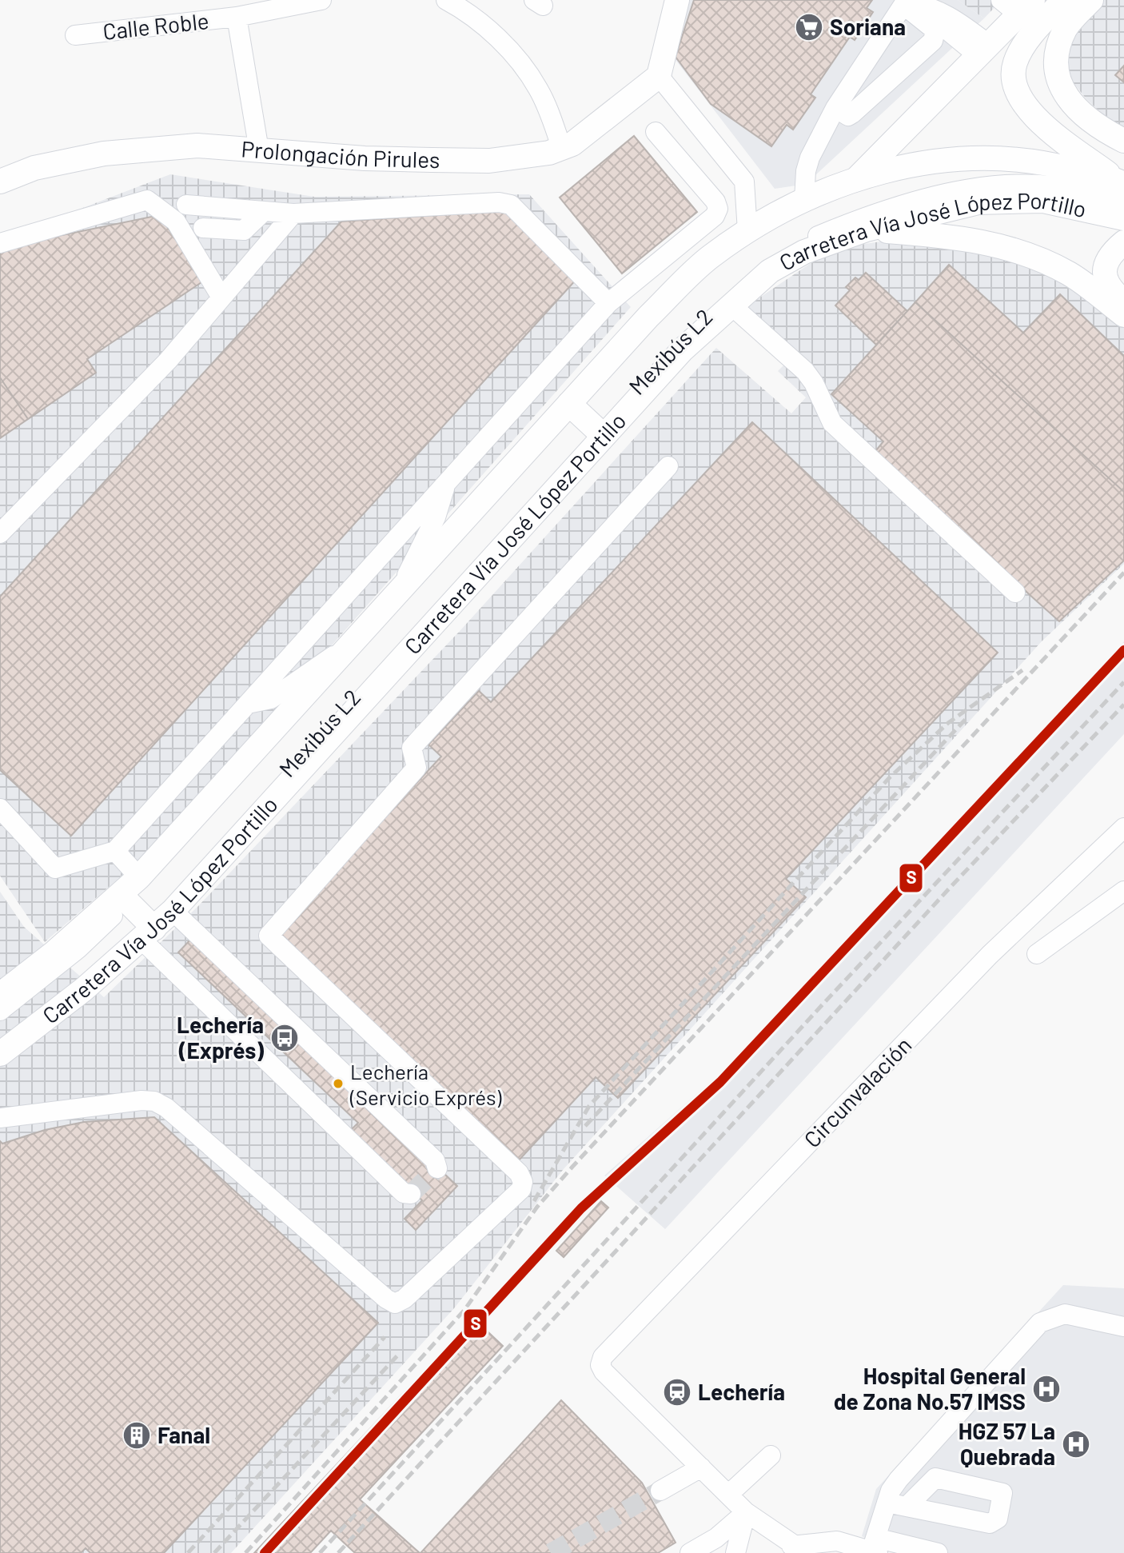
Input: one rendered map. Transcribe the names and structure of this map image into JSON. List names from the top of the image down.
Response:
{
  "streets": {
    "main road": ["Prolongación Pirules", "Carretera Vía José López Portillo"],
    "street": ["Calle Roble", "Mexibús L2", "Circunvalación"]
  },
  "crossings": [
    ["Carretera Vía José López Portillo", "Mexibús L2"]
  ],
  "places": {
    "supermarket": ["Soriana"],
    "bus stop": ["Lechería (Exprés)"],
    "other": ["Lechería (Servicio Exprés)"],
    "hospital": ["Hospital General de Zona No.57 IMSS", "HGZ 57 La Quebrada"],
    "station": ["Lechería"],
    "building": ["Fanal"]
  },
  "lines": ["transit line S"]
}
